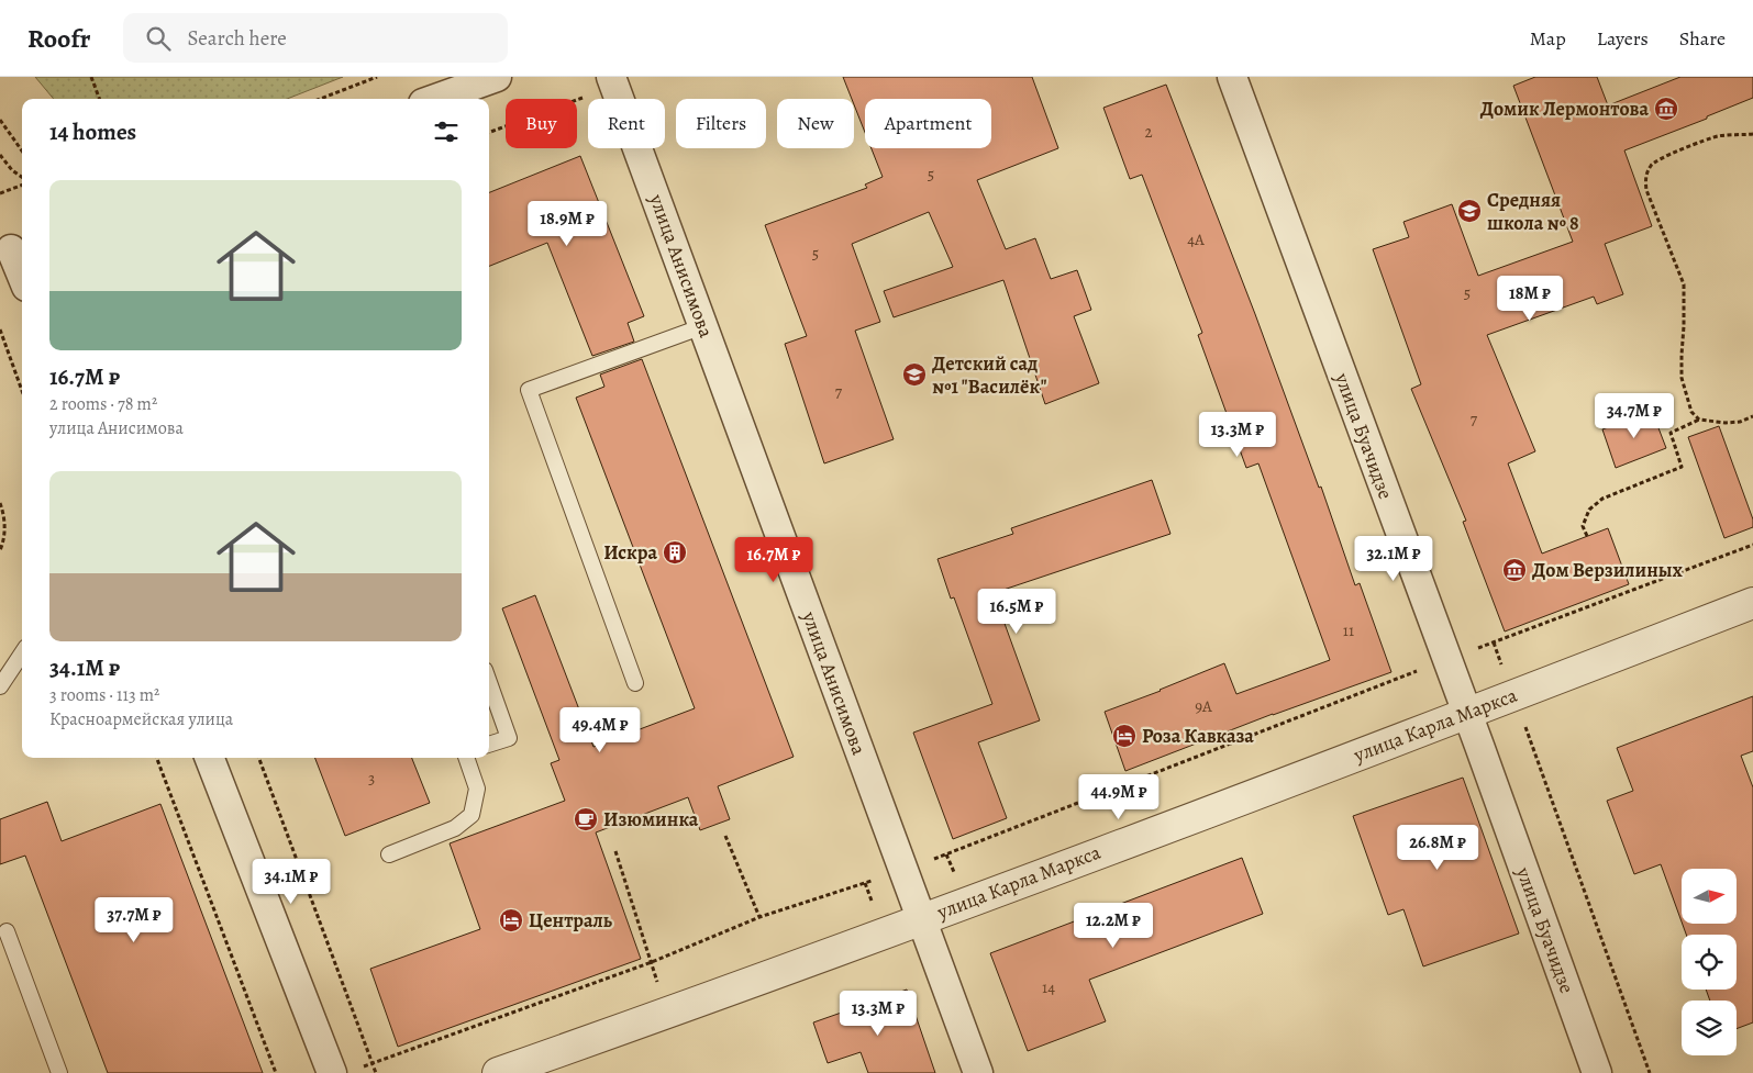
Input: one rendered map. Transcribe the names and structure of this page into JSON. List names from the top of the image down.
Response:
{
  "streets": {
    "street": ["улица Анисимова", "улица Буачидзе", "улица Карла Маркса"]
  },
  "crossings": [
    ["улица Анисимова", "улица Карла Маркса"],
    ["улица Буачидзе", "улица Карла Маркса"]
  ],
  "places": {
    "museum": ["Домик Лермонтова", "Дом Верзилиных"],
    "school or university": ["Средняя школа № 8", "Детский сад №1 \"Василёк\""],
    "building": ["Искра"],
    "hotel": ["Роза Кавказа", "Централь"],
    "cafe": ["Изюминка"]
  },
  "house_numbers": [
    "2",
    "5",
    "4А",
    "5",
    "5",
    "7",
    "7",
    "11",
    "9А",
    "3",
    "14"
  ],
  "north": "right",
  "page": {
    "header": "Roofr",
    "search": "Search here",
    "nav": ["Map", "Layers", "Share"],
    "chip": [
      "Buy",
      "Rent",
      "Filters",
      "New",
      "Apartment"
    ],
    "heading": "14 homes",
    "list": [
      {
        "name": "16.7M ₽",
        "note": "2 rooms · 78 m² · улица Анисимова"
      },
      {
        "name": "34.1M ₽",
        "note": "3 rooms · 113 m² · Красноармейская улица"
      }
    ],
    "price": [
      "18.9M ₽",
      "18M ₽",
      "34.7M ₽",
      "13.3M ₽",
      "32.1M ₽",
      "16.7M ₽",
      "16.5M ₽",
      "49.4M ₽",
      "44.9M ₽",
      "26.8M ₽",
      "34.1M ₽",
      "37.7M ₽",
      "12.2M ₽",
      "13.3M ₽"
    ]
  }
}
